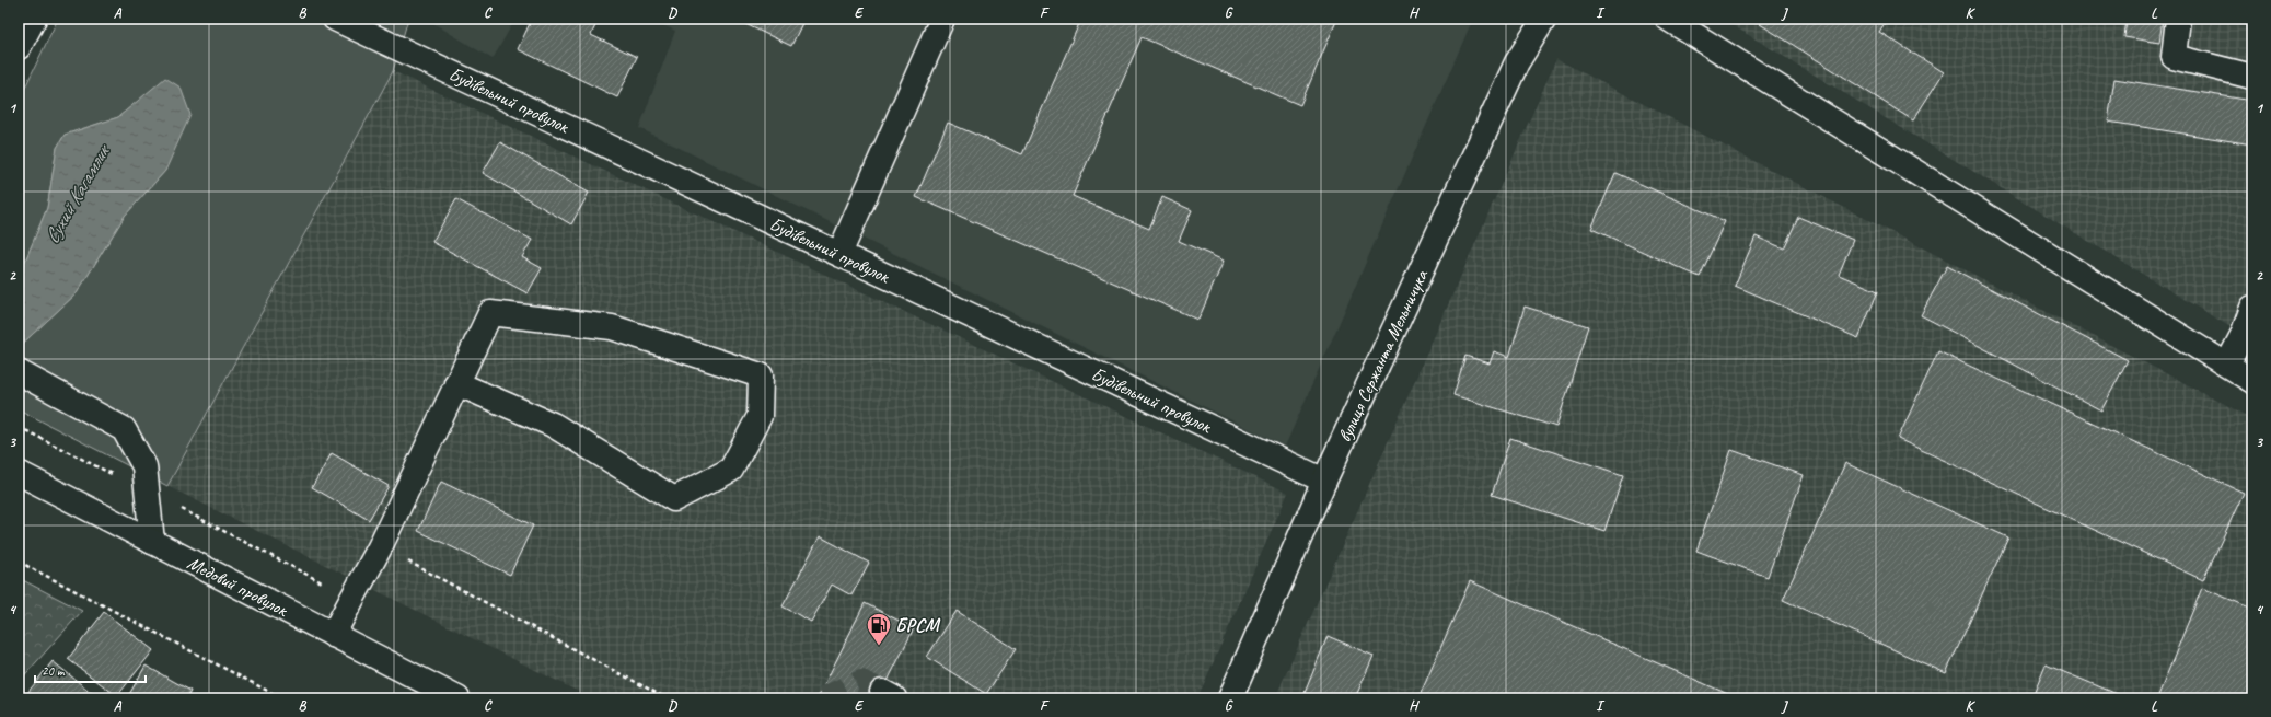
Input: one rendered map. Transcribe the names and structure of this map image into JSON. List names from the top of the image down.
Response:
{
  "streets": {
    "street": ["Будівельний провулок", "вулиця Сержанта Мельничука", "Медовий провулок"]
  },
  "crossings": [
    ["Будівельний провулок", "вулиця Сержанта Мельничука"]
  ],
  "water": ["Сухий Кагамлик"],
  "places": {
    "fuel station": ["БРСМ"]
  },
  "scale_bar": "20 m",
  "grid": {
    "columns": [
      "A",
      "B",
      "C",
      "D",
      "E",
      "F",
      "G",
      "H",
      "I",
      "J",
      "K",
      "L"
    ],
    "rows": [
      "1",
      "2",
      "3",
      "4"
    ]
  }
}
